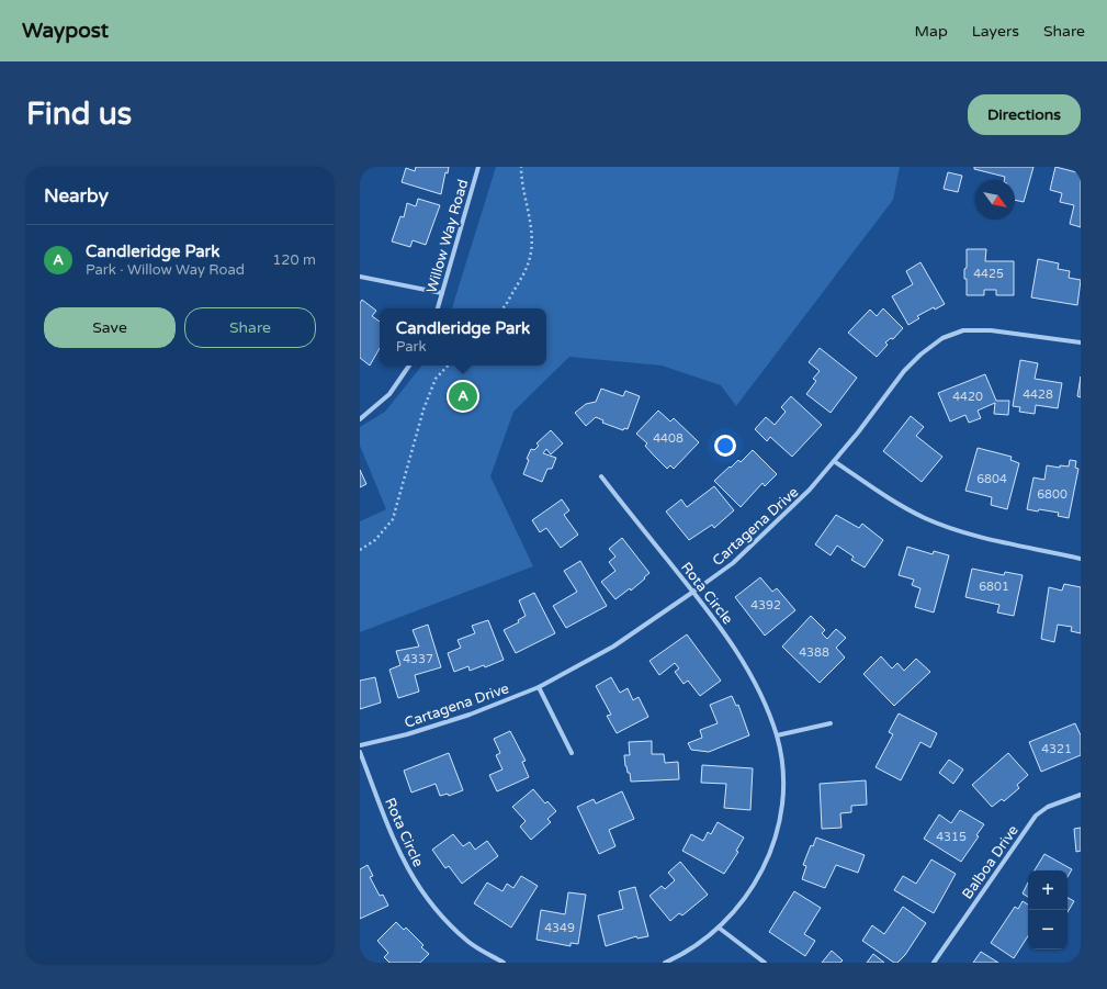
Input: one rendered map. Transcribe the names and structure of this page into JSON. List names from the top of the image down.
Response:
{
  "streets": {
    "street": [
      "Willow Way Road",
      "Cartagena Drive",
      "Rota Circle",
      "Balboa Drive"
    ]
  },
  "crossings": [
    ["Cartagena Drive", "Rota Circle"]
  ],
  "house_numbers": [
    "4425",
    "4428",
    "4420",
    "4408",
    "6804",
    "6800",
    "6801",
    "4392",
    "4388",
    "4337",
    "4321",
    "4315",
    "4349"
  ],
  "north": "bottom right",
  "page": {
    "header": "Waypost",
    "nav": ["Map", "Layers", "Share"],
    "buttons": [
      "Directions",
      ["Save", "Share"]
    ],
    "title": "Find us",
    "heading": "Nearby",
    "list": [
      {
        "mark": "A",
        "name": "Candleridge Park",
        "note": "Park · Willow Way Road",
        "value": "120 m"
      }
    ],
    "popup": ["Candleridge Park", "Park"],
    "pins": "A",
    "map_buttons": ["+", "−"]
  }
}
